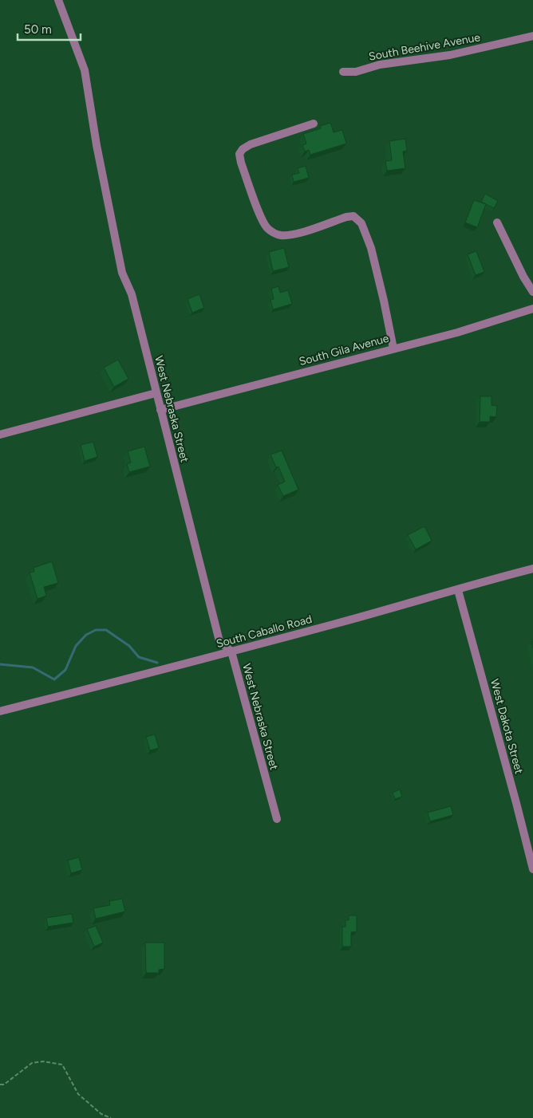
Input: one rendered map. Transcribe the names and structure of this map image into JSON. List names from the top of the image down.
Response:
{
  "streets": {
    "street": [
      "South Beehive Avenue",
      "South Gila Avenue",
      "West Nebraska Street",
      "South Caballo Road",
      "West Dakota Street"
    ]
  },
  "crossings": [
    ["South Gila Avenue", "West Nebraska Street"],
    ["West Nebraska Street", "South Caballo Road"],
    ["South Caballo Road", "West Dakota Street"]
  ],
  "scale_bar": "50 m"
}
